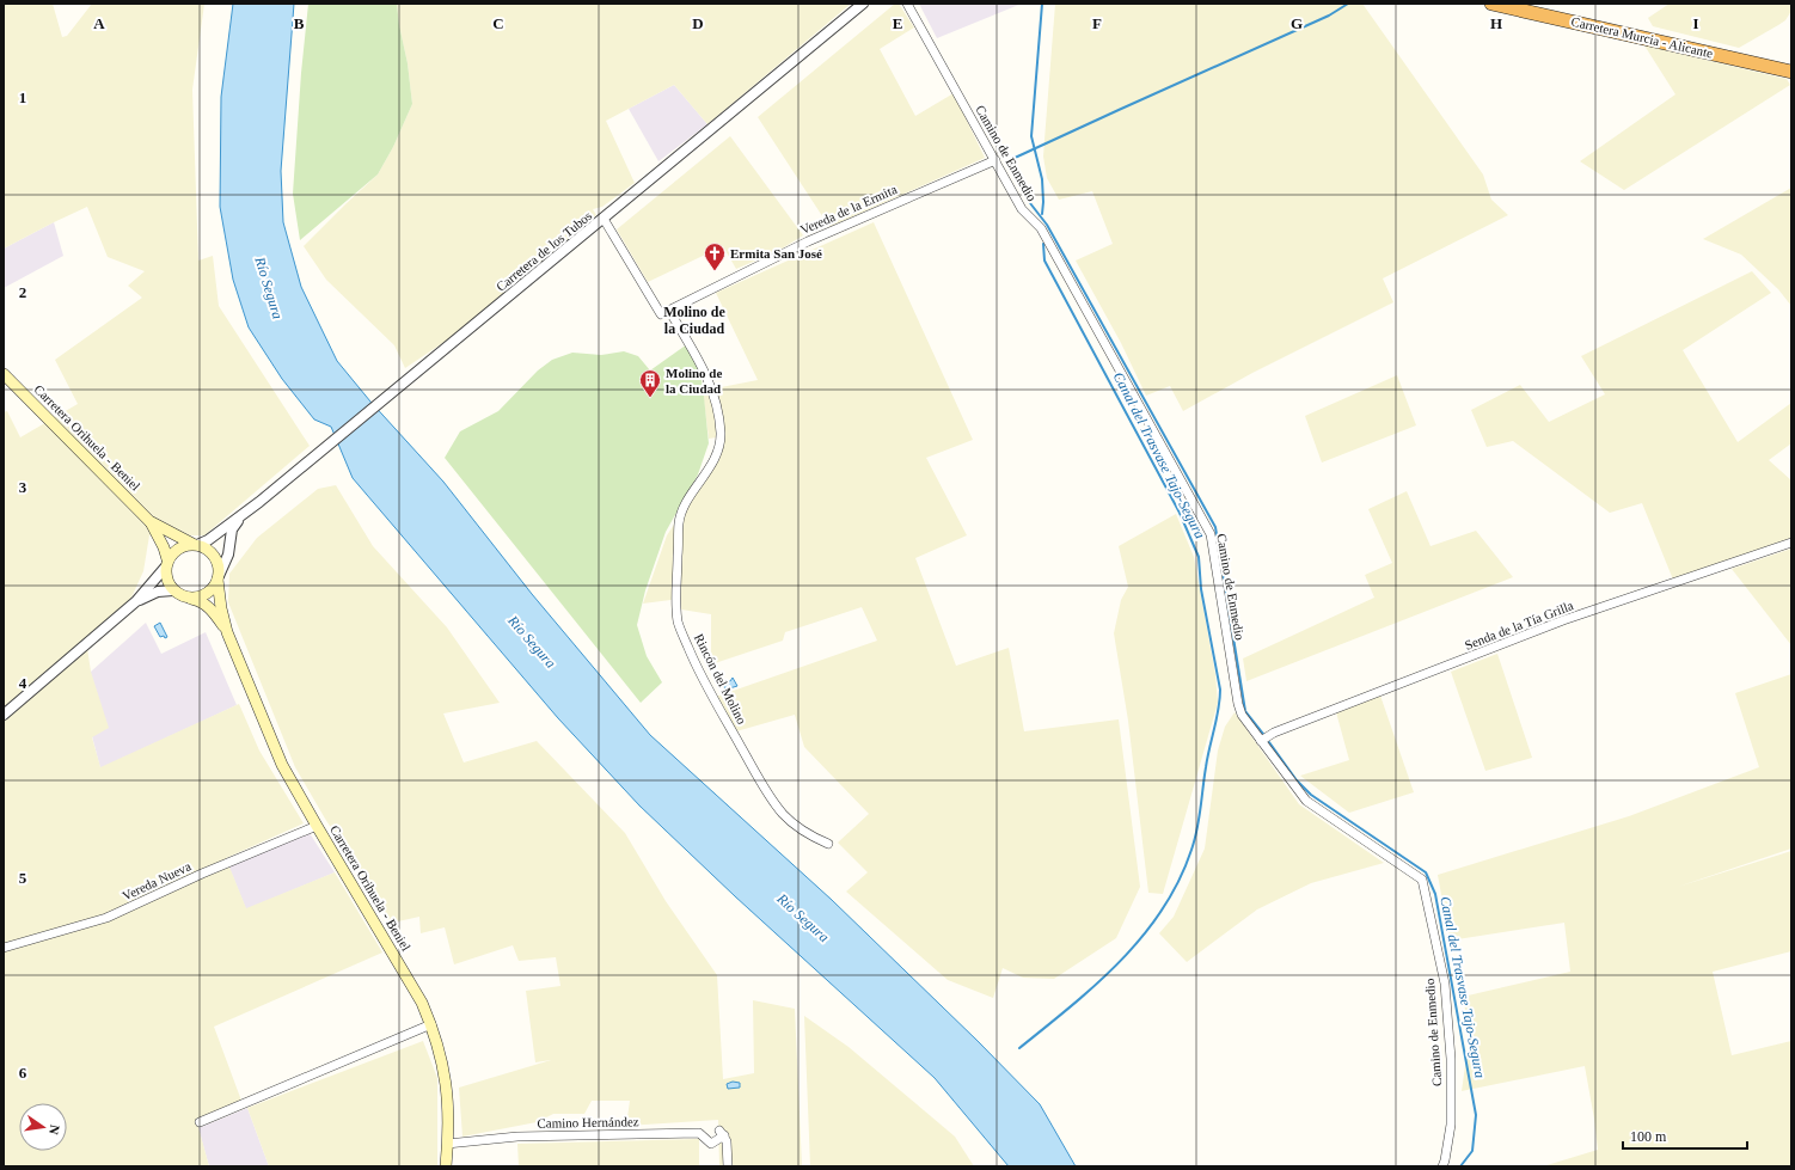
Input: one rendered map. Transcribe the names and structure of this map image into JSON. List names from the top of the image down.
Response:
{
  "streets": {
    "highway": ["Carretera Murcia - Alicante"],
    "main road": ["Carretera Orihuela - Beniel"],
    "street": [
      "Camino de Enmedio",
      "Vereda de la Ermita",
      "Carretera de los Tubos",
      "Senda de la Tía Grilla",
      "Rincón del Molino",
      "Vereda Nueva",
      "Camino Hernández"
    ]
  },
  "crossings": [
    ["Camino de Enmedio", "Vereda de la Ermita"],
    ["Camino de Enmedio", "Senda de la Tía Grilla"],
    ["Vereda de la Ermita", "Rincón del Molino"],
    ["Carretera de los Tubos", "Carretera Orihuela - Beniel"],
    ["Carretera Orihuela - Beniel", "Vereda Nueva"],
    ["Carretera Orihuela - Beniel", "Camino Hernández"]
  ],
  "districts": ["Molino de la Ciudad"],
  "water": ["Río Segura", "Canal del Trasvase Tajo-Segura"],
  "places": {
    "church": ["Ermita San José"],
    "building": ["Molino de la Ciudad"]
  },
  "scale_bar": "100 m",
  "north": "right",
  "grid": {
    "columns": [
      "A",
      "B",
      "C",
      "D",
      "E",
      "F",
      "G",
      "H",
      "I"
    ],
    "rows": [
      "1",
      "2",
      "3",
      "4",
      "5",
      "6"
    ]
  }
}
